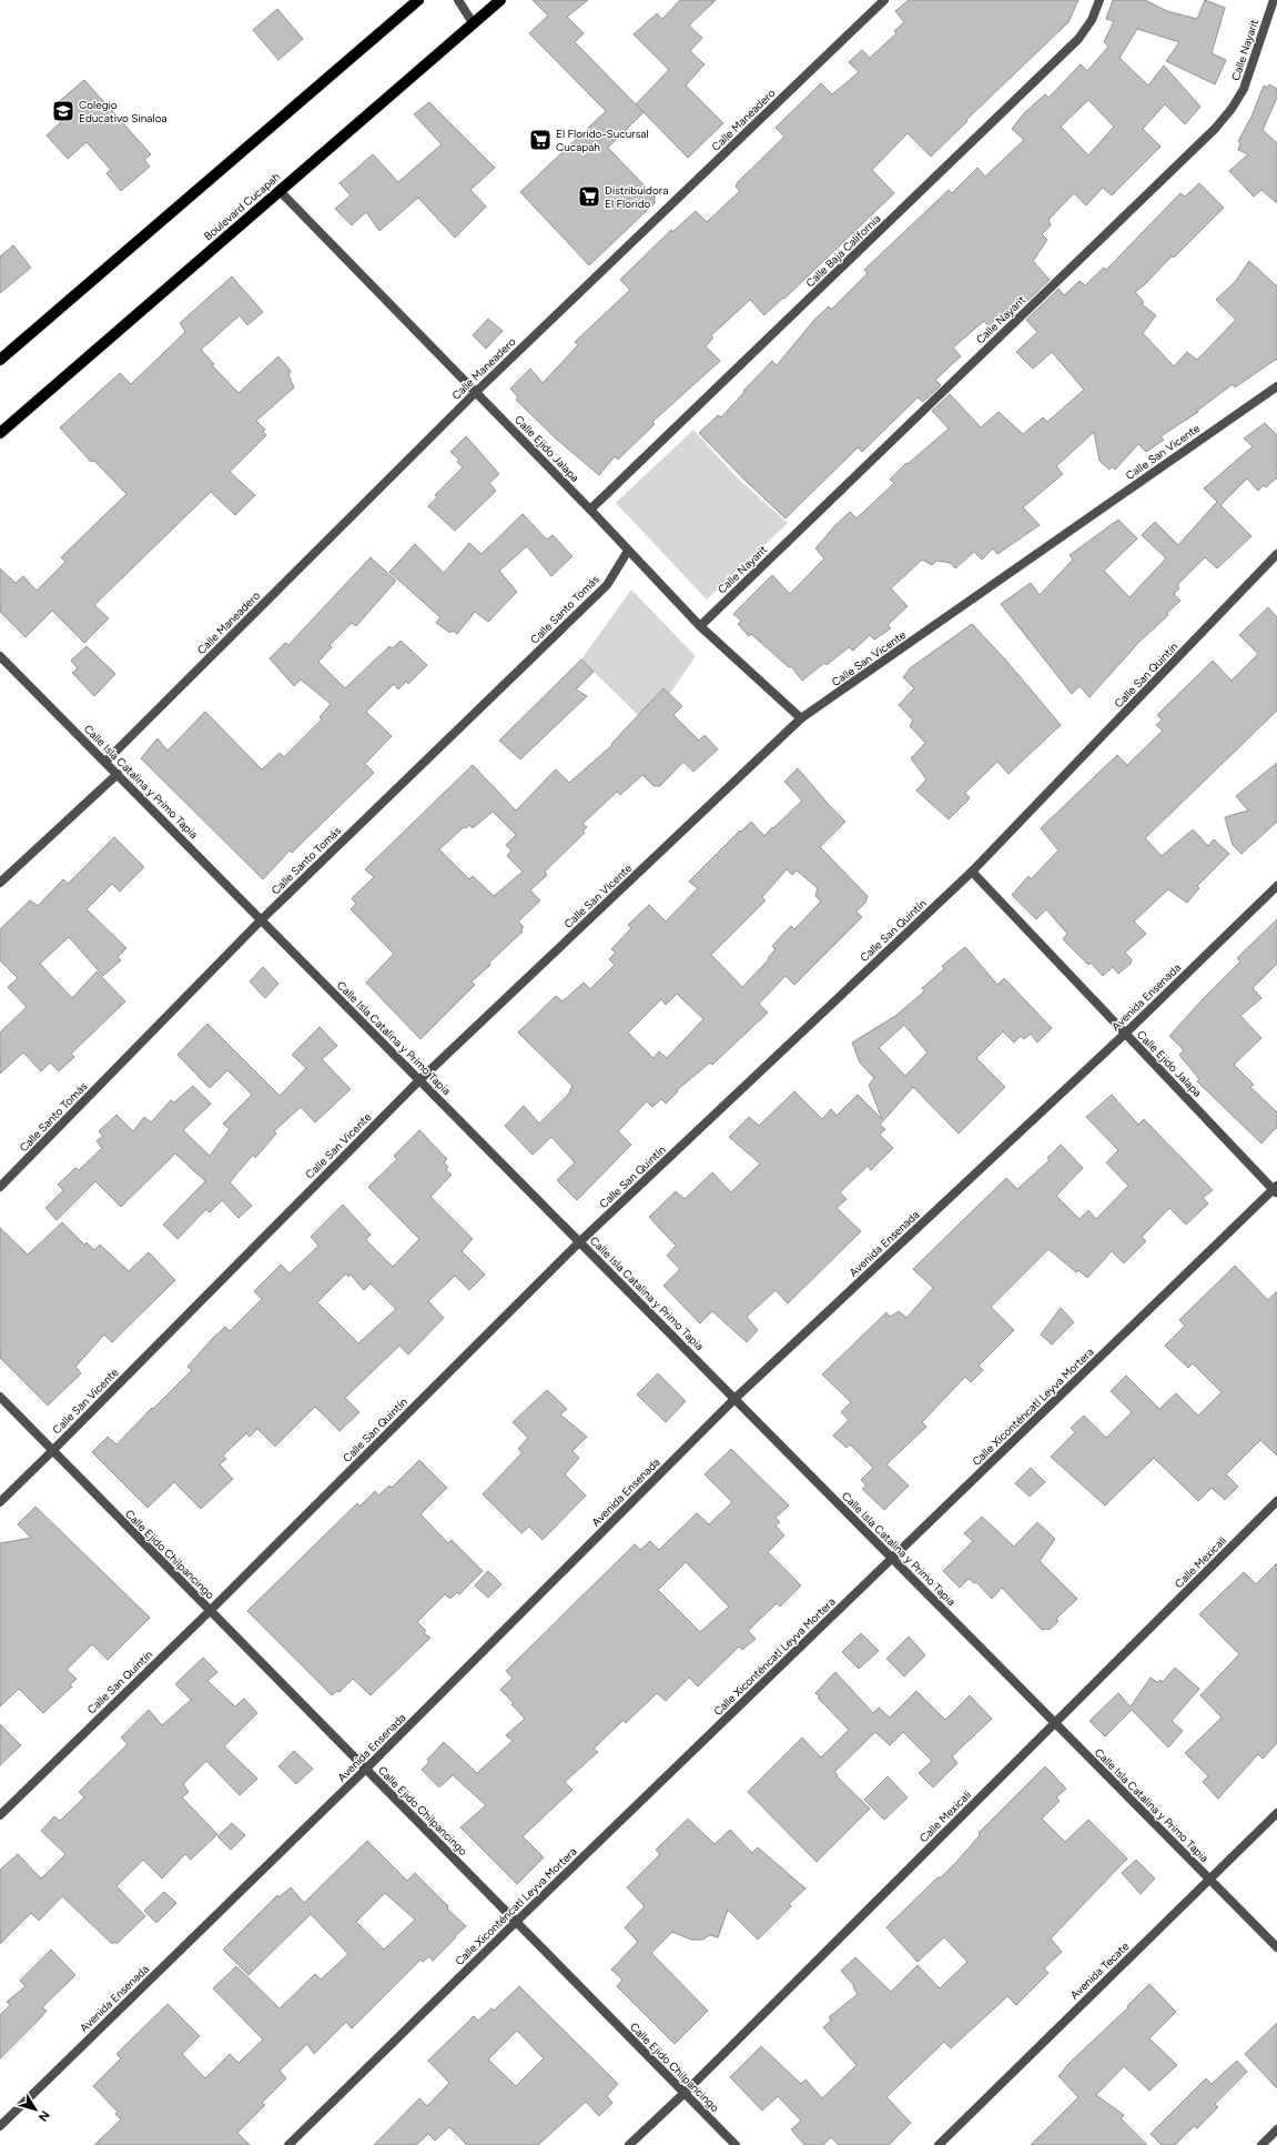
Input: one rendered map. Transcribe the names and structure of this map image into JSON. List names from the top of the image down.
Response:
{
  "streets": {
    "main road": ["Boulevard Cucapah"],
    "street": [
      "Calle Nayarit",
      "Calle Maneadero",
      "Calle Baja California",
      "Calle Ejido Jalapa",
      "Calle San Vicente",
      "Calle Santo Tomás",
      "Calle San Quintín",
      "Calle Isla Catalina y Primo Tapia",
      "Avenida Ensenada",
      "Calle Xiconténcatl Leyva Mortera",
      "Calle Ejido Chilpancingo",
      "Calle Mexicali",
      "Avenida Tecate"
    ]
  },
  "crossings": [
    ["Calle Nayarit", "Calle Ejido Jalapa"],
    ["Calle Maneadero", "Calle Ejido Jalapa"],
    ["Calle Maneadero", "Calle Isla Catalina y Primo Tapia"],
    ["Boulevard Cucapah", "Calle Ejido Jalapa"],
    ["Calle Baja California", "Calle Ejido Jalapa"],
    ["Calle Ejido Jalapa", "Calle San Vicente"],
    ["Calle Ejido Jalapa", "Calle Santo Tomás"],
    ["Calle Ejido Jalapa", "Calle San Quintín"],
    ["Calle Ejido Jalapa", "Avenida Ensenada"],
    ["Calle Ejido Jalapa", "Calle Xiconténcatl Leyva Mortera"],
    ["Calle San Vicente", "Calle Isla Catalina y Primo Tapia"],
    ["Calle San Vicente", "Calle Ejido Chilpancingo"],
    ["Calle Santo Tomás", "Calle Isla Catalina y Primo Tapia"],
    ["Calle San Quintín", "Calle Isla Catalina y Primo Tapia"],
    ["Calle San Quintín", "Calle Ejido Chilpancingo"],
    ["Calle Isla Catalina y Primo Tapia", "Avenida Ensenada"],
    ["Calle Isla Catalina y Primo Tapia", "Calle Xiconténcatl Leyva Mortera"],
    ["Calle Isla Catalina y Primo Tapia", "Calle Mexicali"],
    ["Calle Isla Catalina y Primo Tapia", "Avenida Tecate"],
    ["Avenida Ensenada", "Calle Ejido Chilpancingo"],
    ["Calle Xiconténcatl Leyva Mortera", "Calle Ejido Chilpancingo"],
    ["Calle Ejido Chilpancingo", "Calle Mexicali"]
  ],
  "places": {
    "school or university": ["Colegio Educativo Sinaloa"],
    "supermarket": ["El Florido-Sucursal Cucapah", "Distribuidora El Florido"]
  },
  "north": "bottom right"
}
